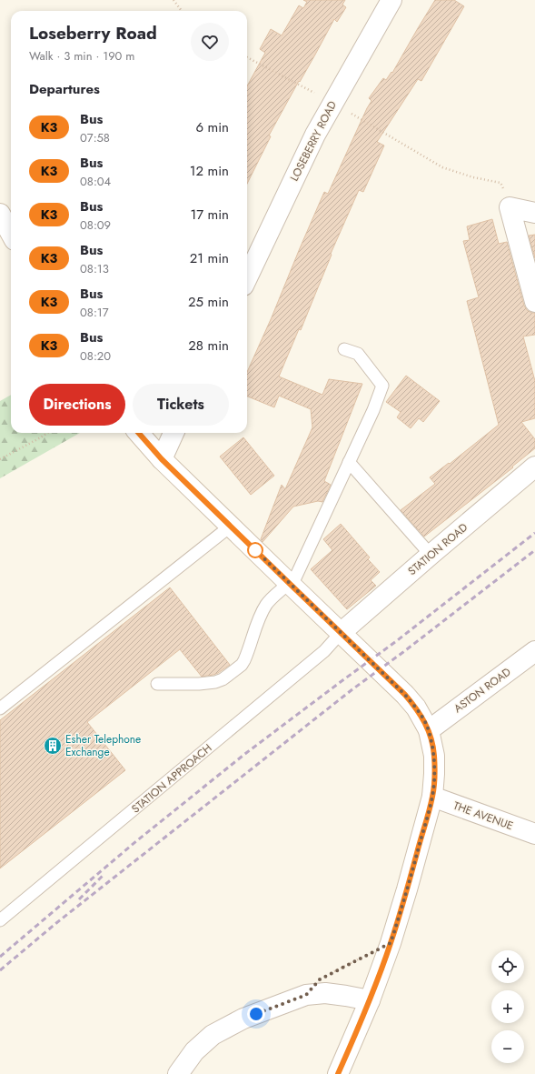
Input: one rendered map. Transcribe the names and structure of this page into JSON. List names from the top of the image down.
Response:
{
  "streets": {
    "street": [
      "LOSEBERRY ROAD",
      "STATION ROAD",
      "ASTON ROAD",
      "THE AVENUE"
    ],
    "lane": ["STATION APPROACH"]
  },
  "crossings": [
    ["STATION ROAD", "STATION APPROACH"]
  ],
  "places": {
    "building": ["Esher Telephone Exchange"]
  },
  "lines": ["bus line K3"],
  "page": {
    "heading": [
      ["Loseberry Road", "Walk · 3 min · 190 m"],
      "Departures"
    ],
    "list": [
      {
        "mark": "K3",
        "name": "Bus",
        "note": "07:58",
        "value": "6 min"
      },
      {
        "mark": "K3",
        "name": "Bus",
        "note": "08:04",
        "value": "12 min"
      },
      {
        "mark": "K3",
        "name": "Bus",
        "note": "08:09",
        "value": "17 min"
      },
      {
        "mark": "K3",
        "name": "Bus",
        "note": "08:13",
        "value": "21 min"
      },
      {
        "mark": "K3",
        "name": "Bus",
        "note": "08:17",
        "value": "25 min"
      },
      {
        "mark": "K3",
        "name": "Bus",
        "note": "08:20",
        "value": "28 min"
      }
    ],
    "buttons": ["Directions", "Tickets"],
    "map_buttons": ["+", "−"]
  }
}
